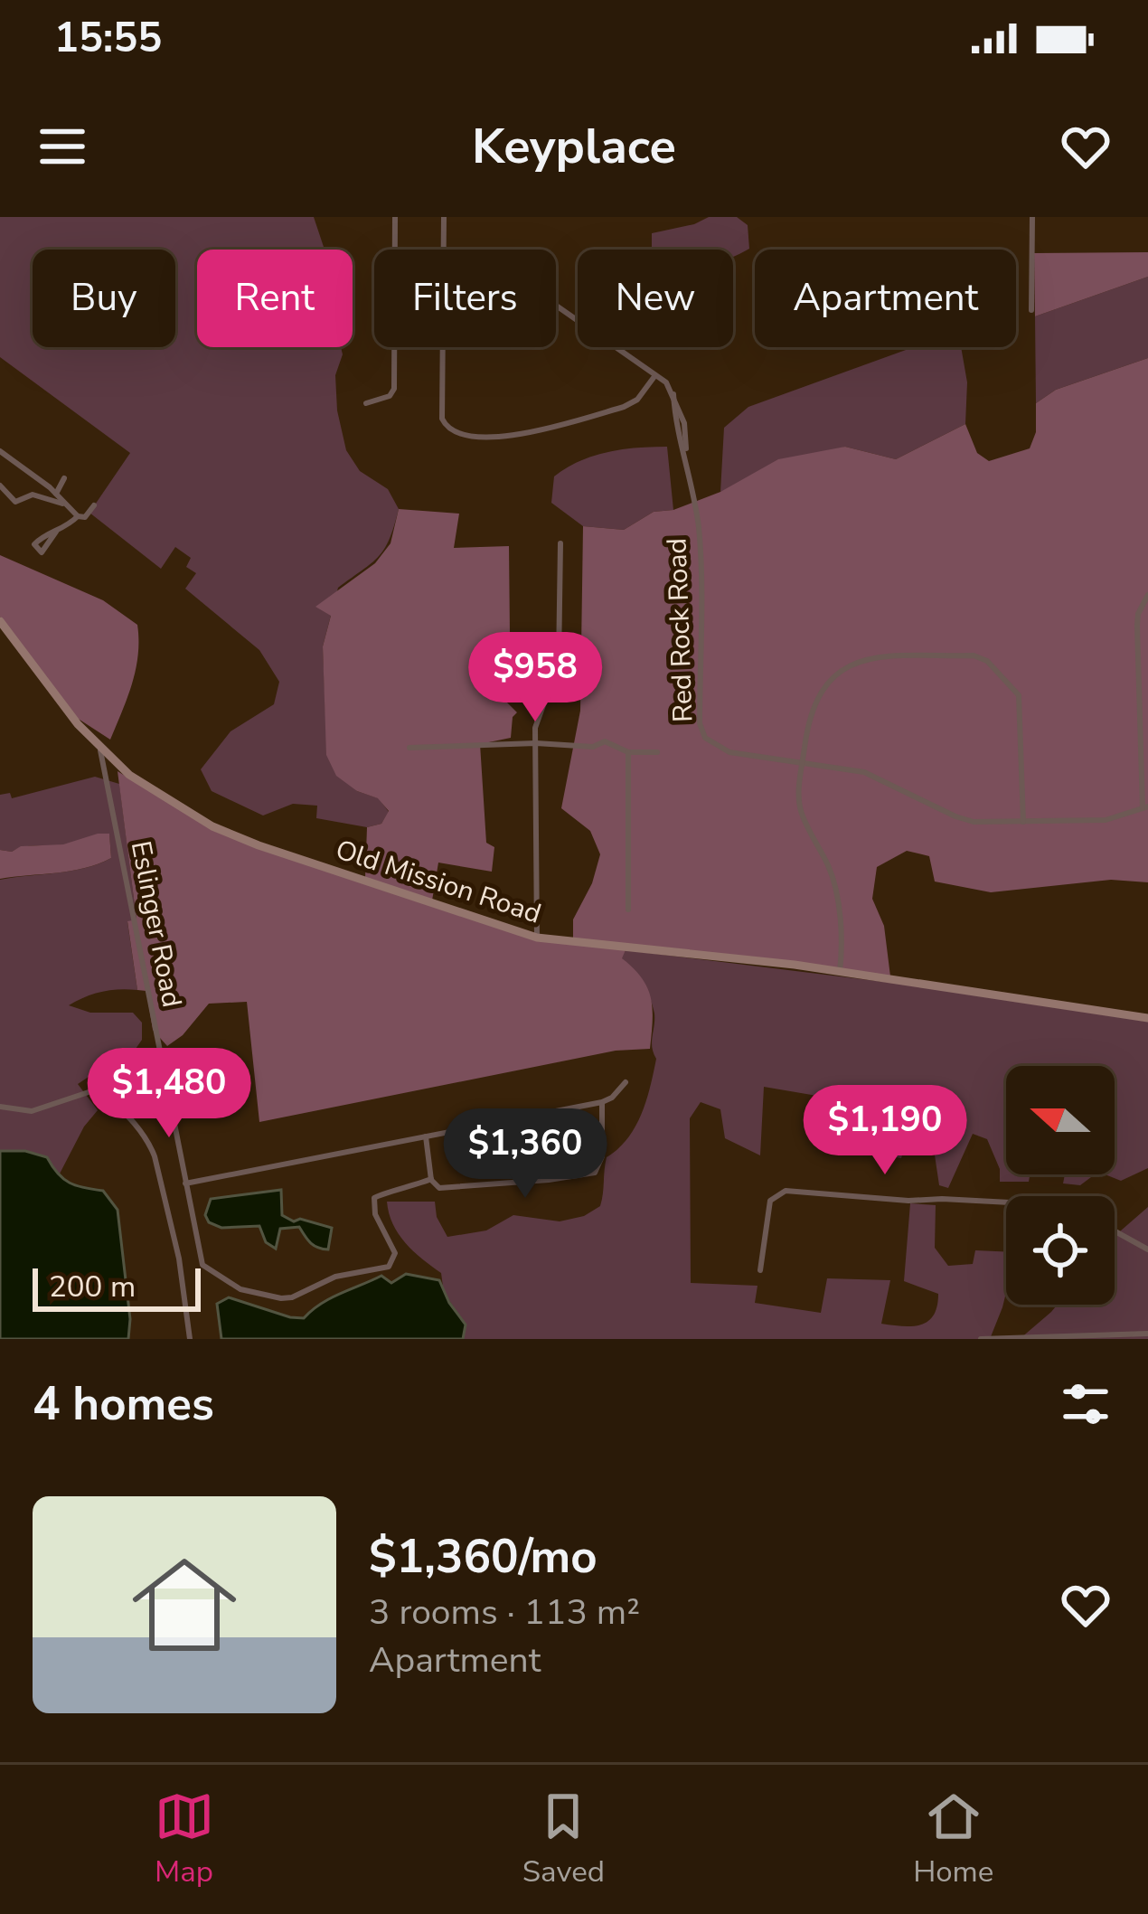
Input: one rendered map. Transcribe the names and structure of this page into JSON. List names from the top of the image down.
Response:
{
  "streets": {
    "street": ["Red Rock Road", "Old Mission Road", "Eslinger Road"]
  },
  "crossings": [
    ["Old Mission Road", "Eslinger Road"]
  ],
  "scale_bar": "200 m",
  "north": "left",
  "page": {
    "status": "15:55",
    "header": "Keyplace",
    "chip": [
      "Buy",
      "Rent",
      "Filters",
      "New",
      "Apartment"
    ],
    "price": [
      "$958",
      "$1,480",
      "$1,190",
      "$1,360"
    ],
    "scale": "200 m",
    "heading": "4 homes",
    "list": [
      {
        "name": "$1,360/mo",
        "note": "3 rooms · 113 m² · Apartment"
      }
    ],
    "tabs": ["Map", "Saved", "Home"]
  }
}
